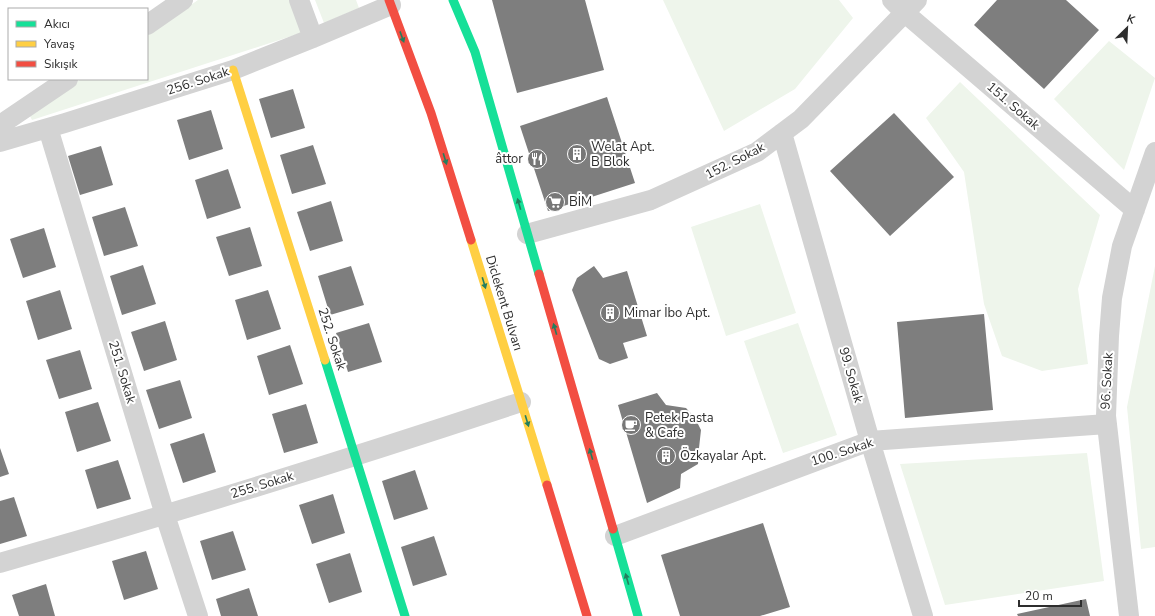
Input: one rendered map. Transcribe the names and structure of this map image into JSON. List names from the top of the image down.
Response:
{
  "streets": {
    "main road": ["Diclekent Bulvarı", "252. Sokak"],
    "street": [
      "256. Sokak",
      "151. Sokak",
      "152. Sokak",
      "251. Sokak",
      "99. Sokak",
      "96. Sokak",
      "100. Sokak",
      "255. Sokak"
    ]
  },
  "crossings": [
    ["256. Sokak", "Diclekent Bulvarı"],
    ["256. Sokak", "252. Sokak"],
    ["256. Sokak", "251. Sokak"],
    ["151. Sokak", "152. Sokak"],
    ["151. Sokak", "96. Sokak"],
    ["152. Sokak", "99. Sokak"],
    ["Diclekent Bulvarı", "255. Sokak"],
    ["252. Sokak", "255. Sokak"],
    ["251. Sokak", "255. Sokak"],
    ["99. Sokak", "100. Sokak"],
    ["96. Sokak", "100. Sokak"]
  ],
  "places": {
    "building": ["Welat Apt. B Blok", "Mimar İbo Apt.", "Özkayalar Apt."],
    "restaurant": ["âttor"],
    "supermarket": ["BİM"],
    "cafe": ["Petek Pasta & Cafe"]
  },
  "legend": ["Akıcı", "Yavaş", "Sıkışık"],
  "scale_bar": "20 m",
  "north": "top right"
}
